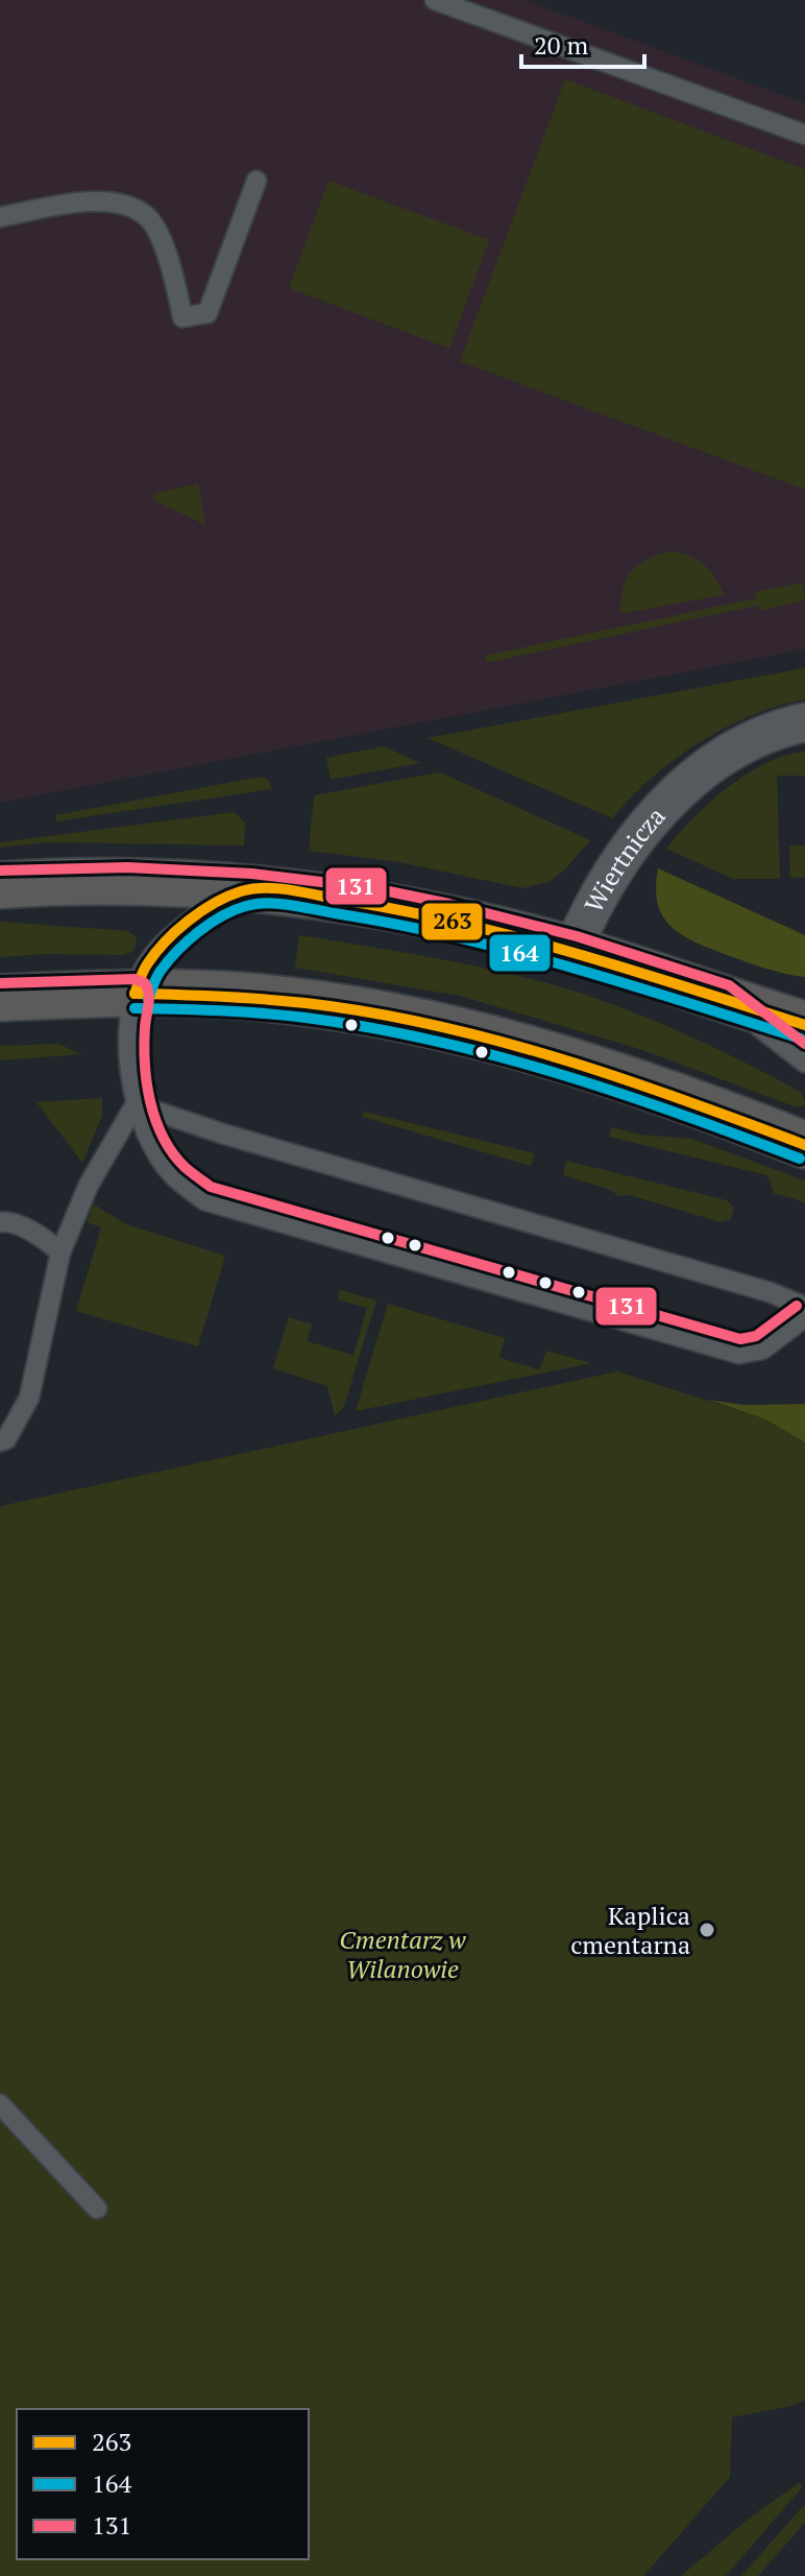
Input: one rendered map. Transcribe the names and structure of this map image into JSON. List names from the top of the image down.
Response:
{
  "streets": {
    "street": ["Wiertnicza"]
  },
  "parks": ["Cmentarz w Wilanowie"],
  "places": ["Kaplica cmentarna"],
  "lines": ["transit line 131", "transit line 263", "transit line 164"],
  "legend": ["263", "164", "131"],
  "scale_bar": "20 m"
}
